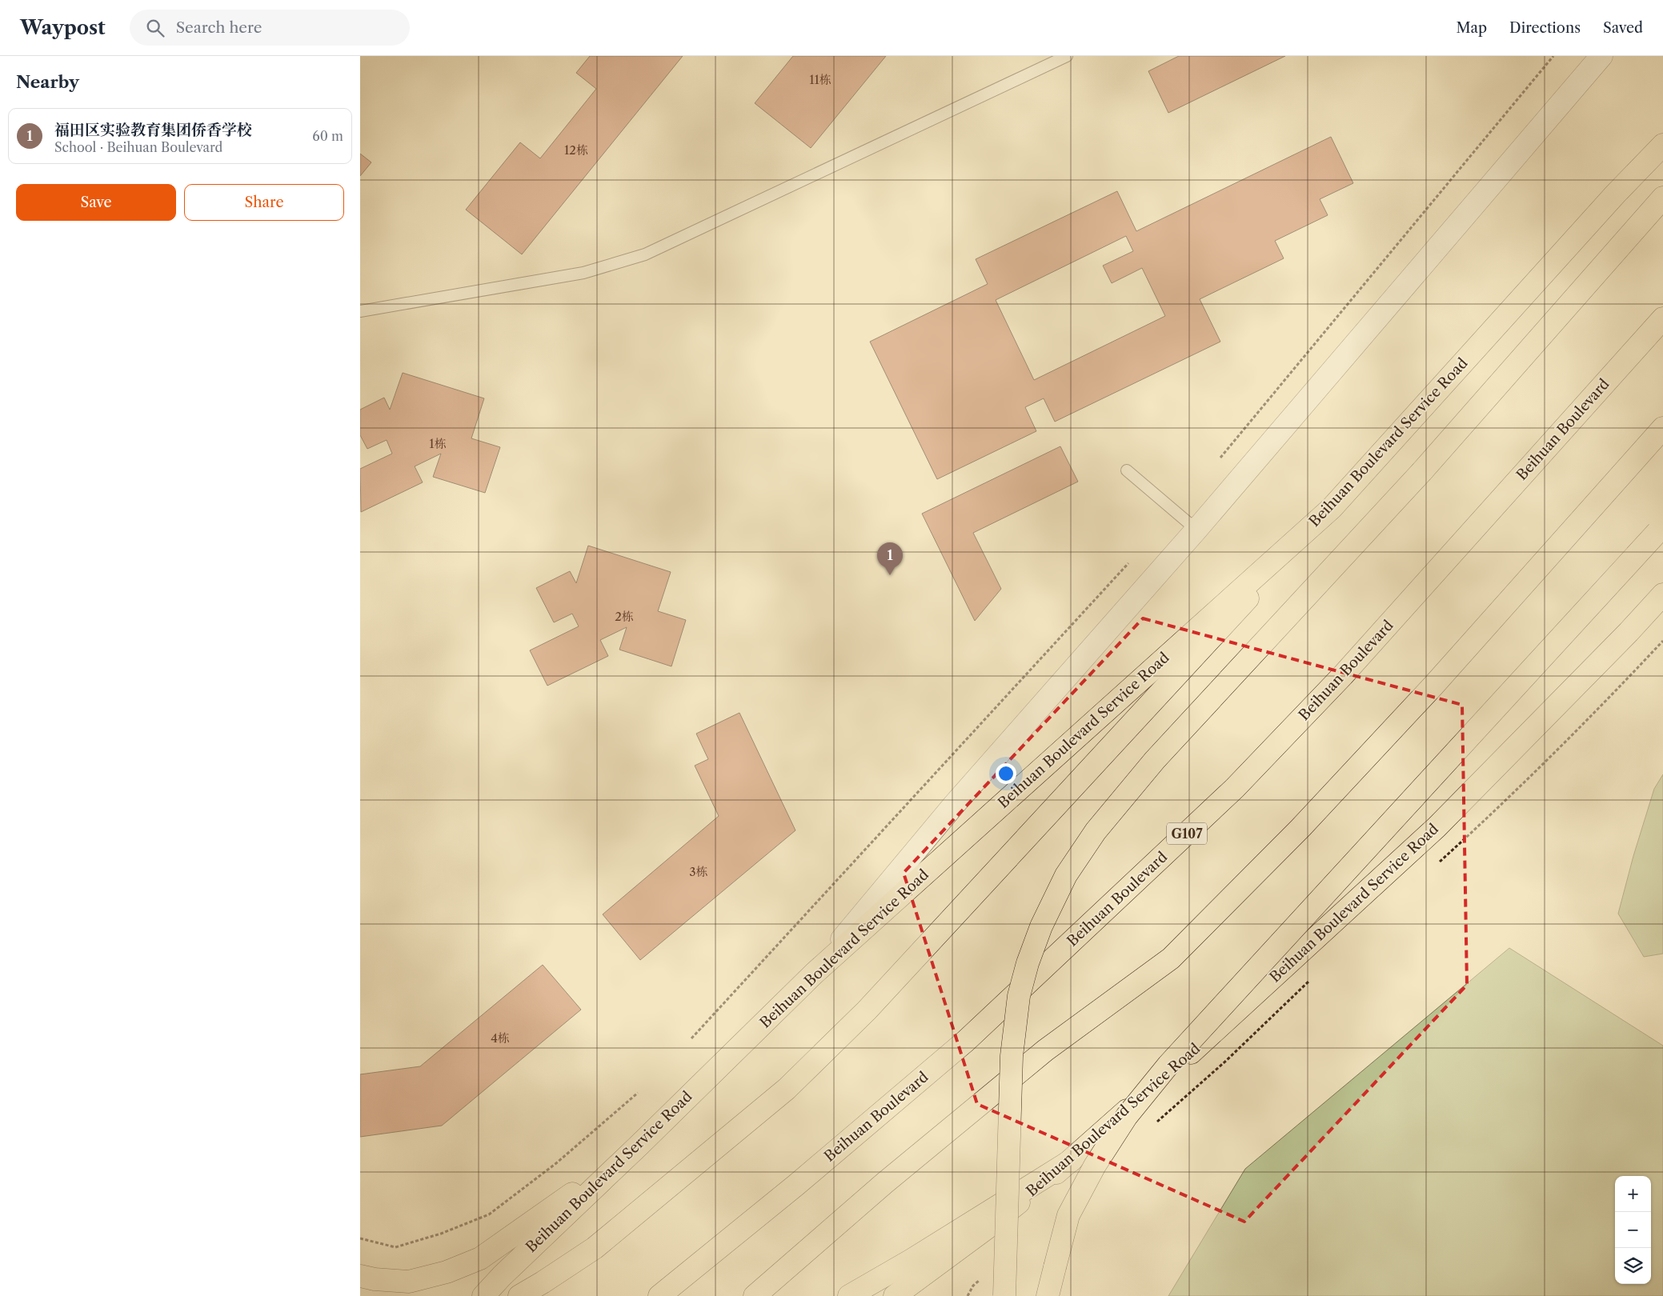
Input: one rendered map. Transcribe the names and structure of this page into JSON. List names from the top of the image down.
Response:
{
  "streets": {
    "main road": ["Beihuan Boulevard", "Beihuan Boulevard Service Road", "G107"]
  },
  "house_numbers": [
    "11栋",
    "12栋",
    "1栋",
    "2栋",
    "3栋",
    "4栋"
  ],
  "page": {
    "header": "Waypost",
    "search": "Search here",
    "nav": ["Map", "Directions", "Saved"],
    "heading": "Nearby",
    "list": [
      {
        "mark": "1",
        "name": "福田区实验教育集团侨香学校",
        "note": "School · Beihuan Boulevard",
        "value": "60 m"
      }
    ],
    "buttons": ["Save", "Share"],
    "pins": "1",
    "map_buttons": ["+", "−"]
  }
}
